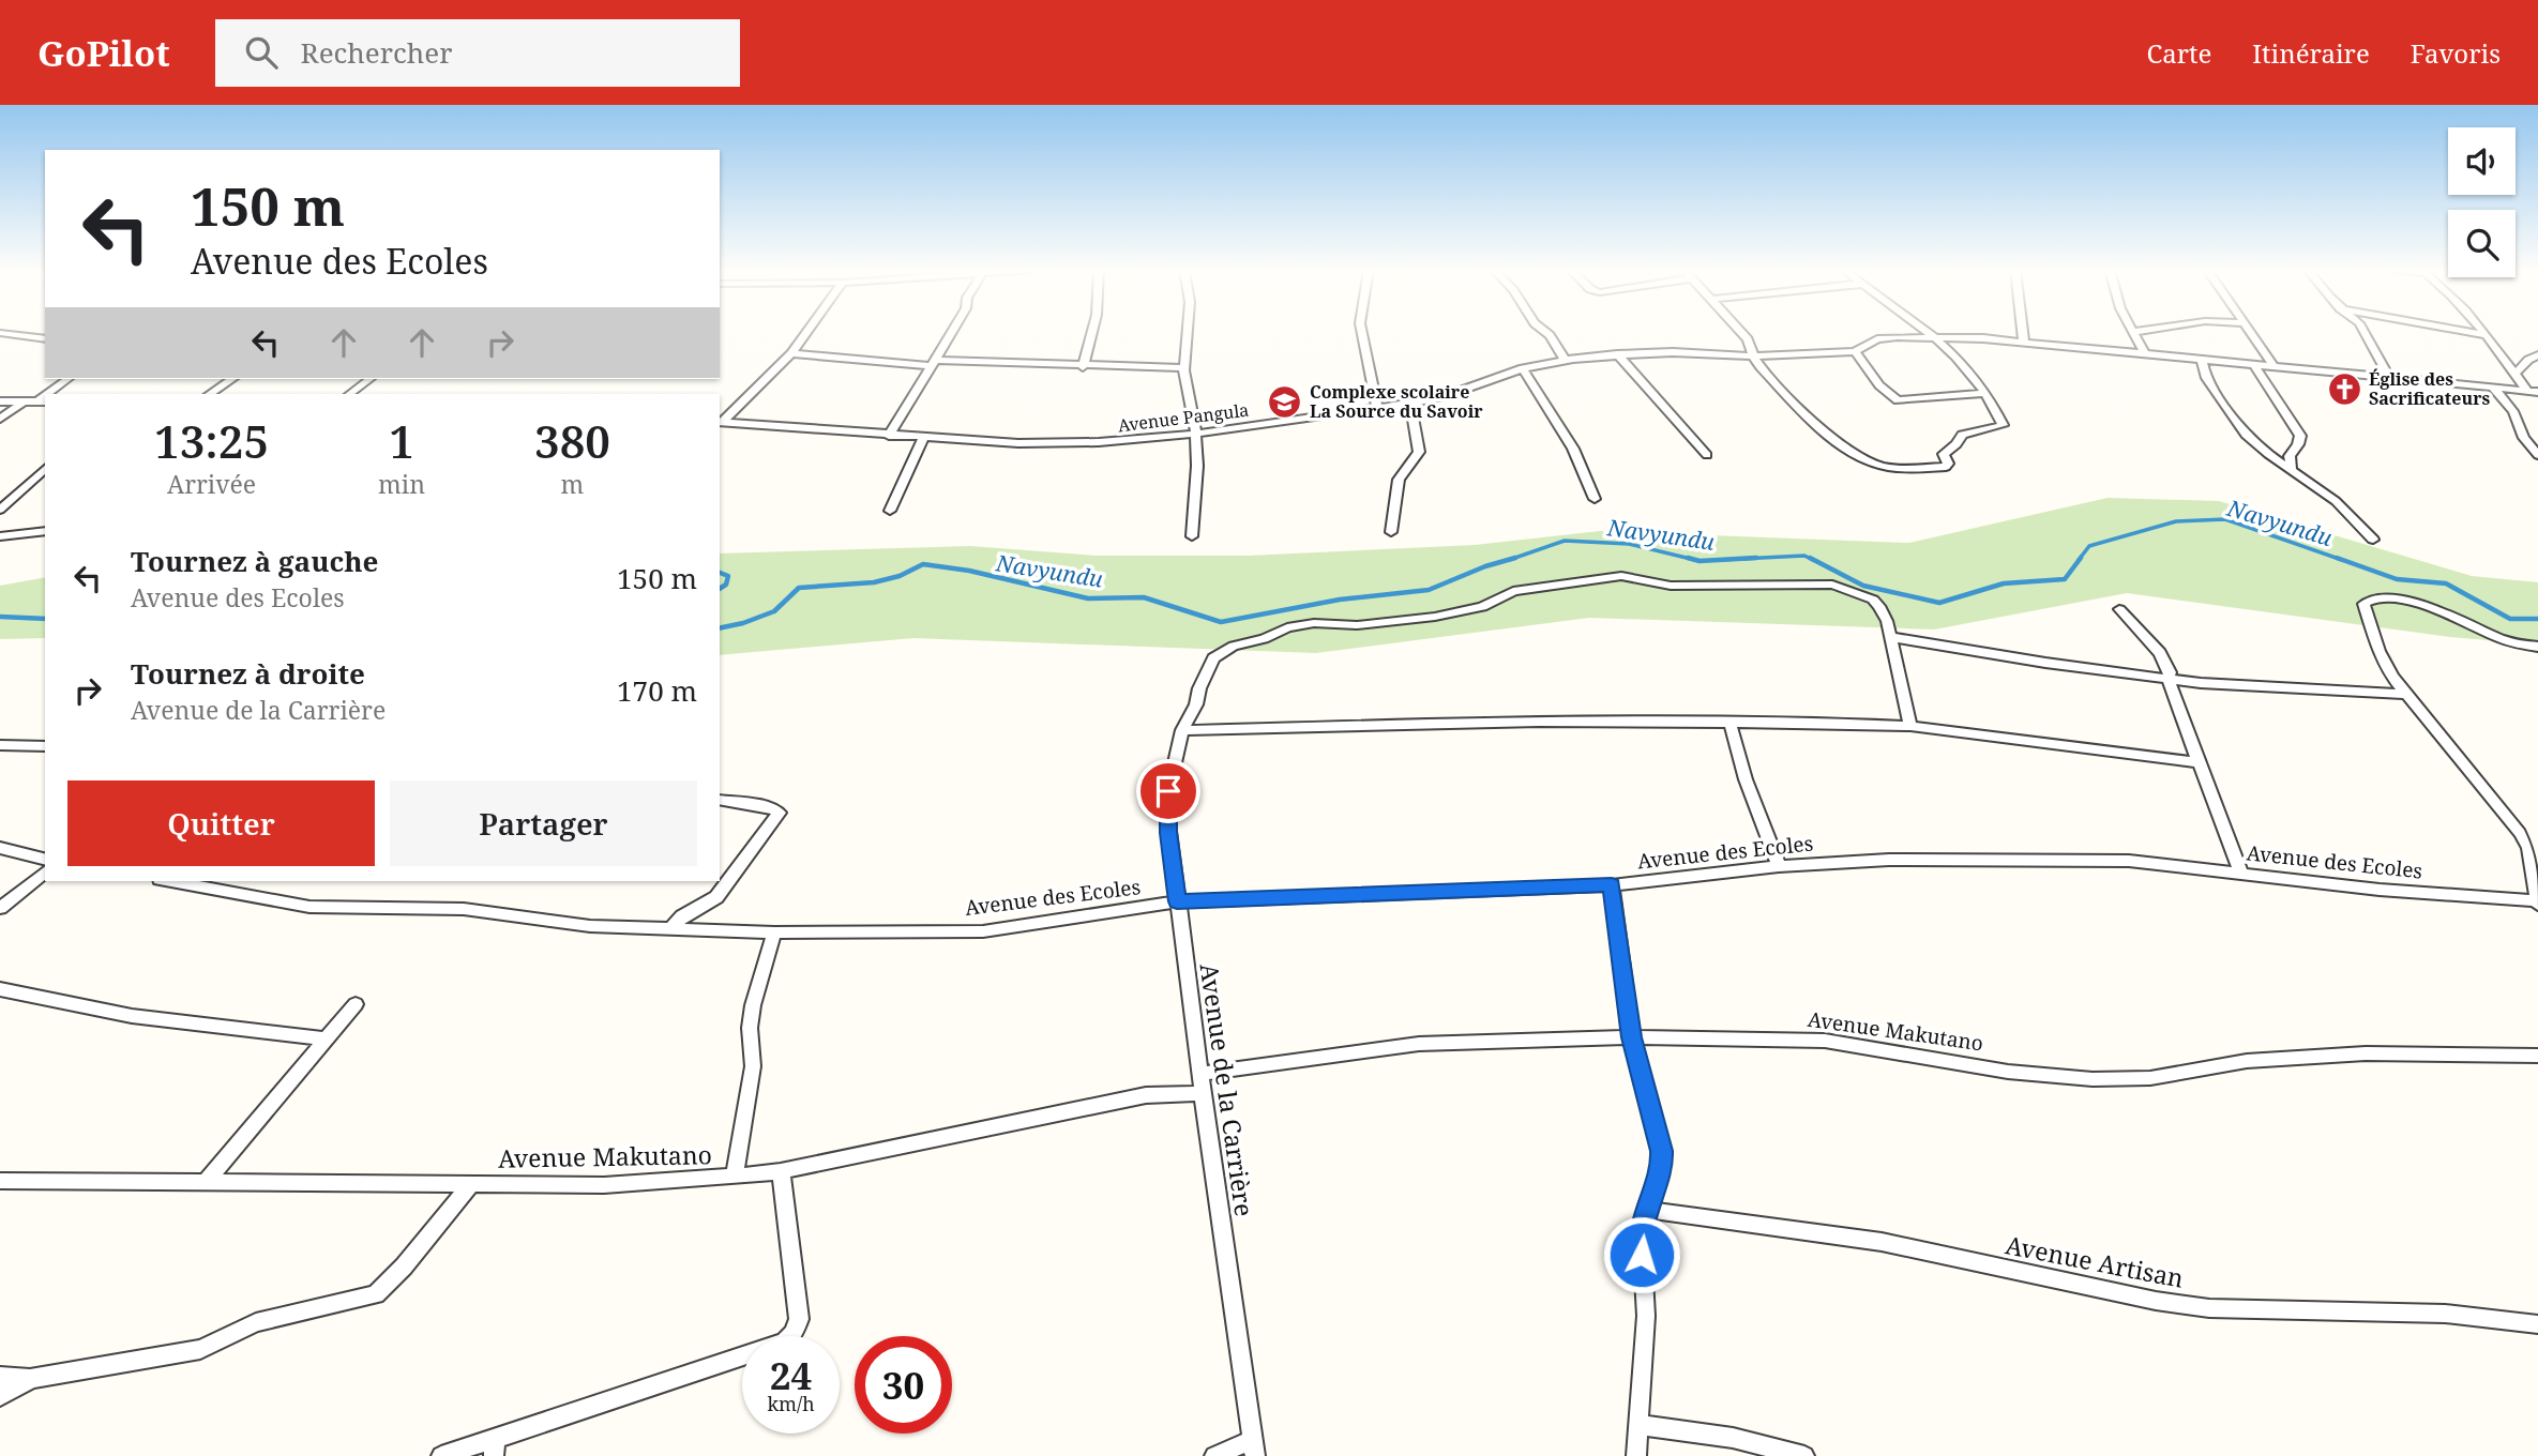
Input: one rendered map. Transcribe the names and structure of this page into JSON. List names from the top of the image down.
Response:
{
  "streets": {
    "street": [
      "Avenue Pangula",
      "Avenue des Ecoles",
      "Avenue Makutano",
      "Avenue de la Carrière",
      "Avenue Artisan"
    ]
  },
  "crossings": [
    ["Avenue des Ecoles", "Avenue de la Carrière"],
    ["Avenue Makutano", "Avenue de la Carrière"]
  ],
  "water": ["Navyundu"],
  "places": {
    "church": ["Église des Sacrificateurs"],
    "school or university": ["Complexe scolaire La Source du Savoir"]
  },
  "page": {
    "header": "GoPilot",
    "search": "Rechercher",
    "nav": ["Carte", "Itinéraire", "Favoris"],
    "turn": ["150 m", "Avenue des Ecoles"],
    "eta": [
      "13:25",
      "Arrivée",
      "1",
      "min",
      "380",
      "m"
    ],
    "list": [
      {
        "name": "Tournez à gauche",
        "note": "Avenue des Ecoles",
        "value": "150 m"
      },
      {
        "name": "Tournez à droite",
        "note": "Avenue de la Carrière",
        "value": "170 m"
      }
    ],
    "buttons": ["Quitter", "Partager"],
    "speed": "24 km/h",
    "limit": "30"
  }
}
